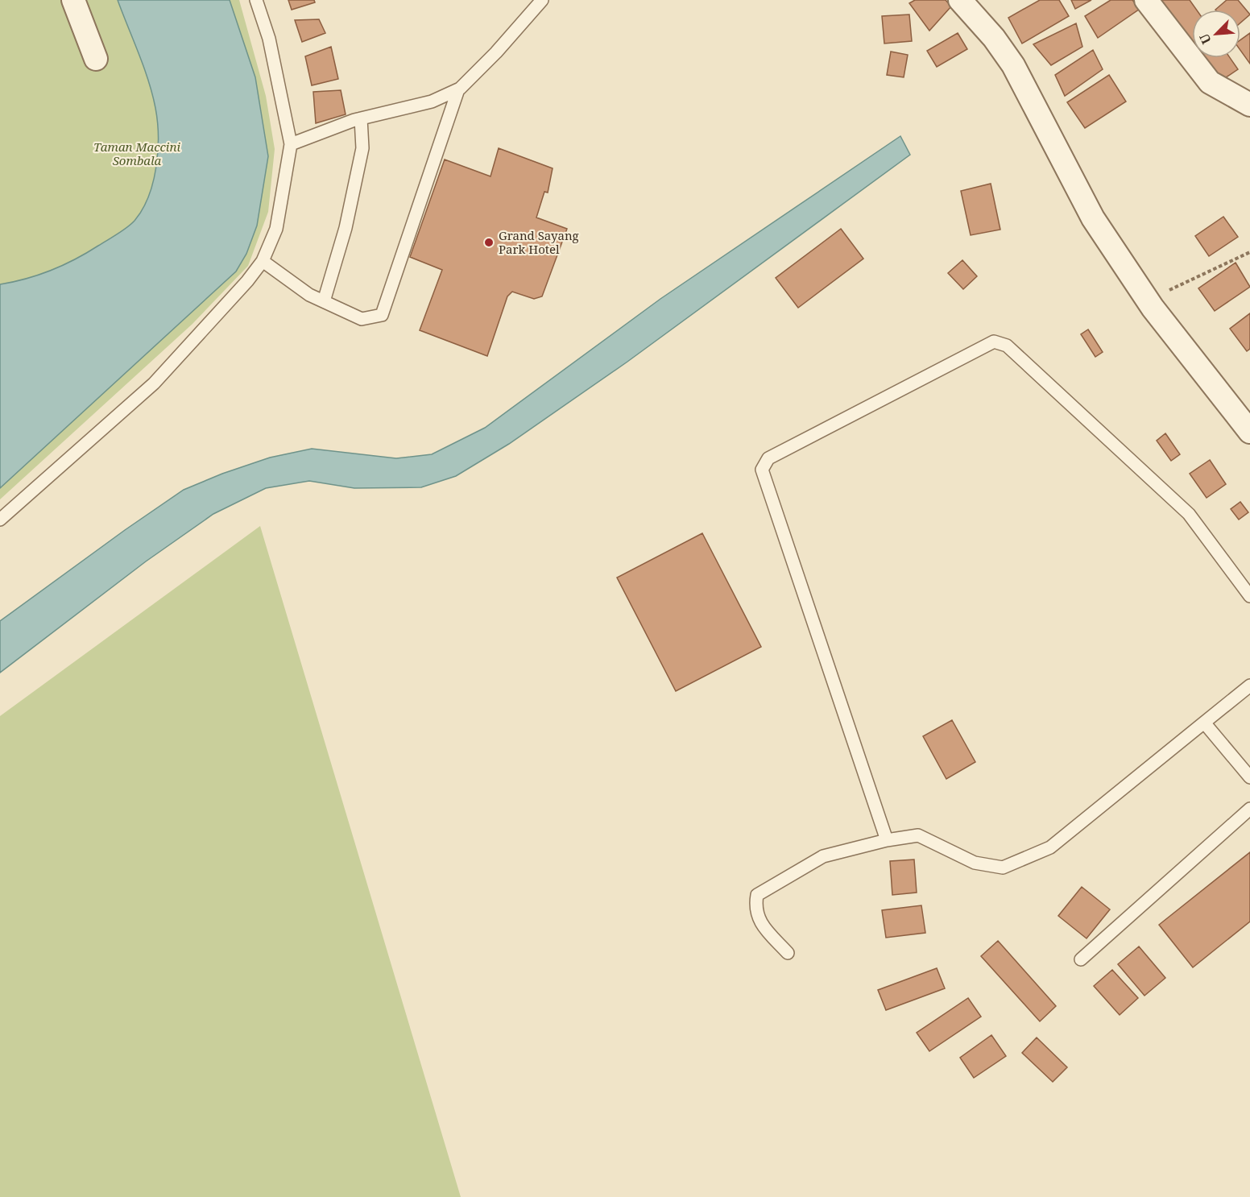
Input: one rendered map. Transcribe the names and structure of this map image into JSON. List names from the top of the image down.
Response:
{
  "parks": ["Taman Maccini Sombala"],
  "places": ["Grand Sayang Park Hotel"],
  "north": "bottom left"
}
